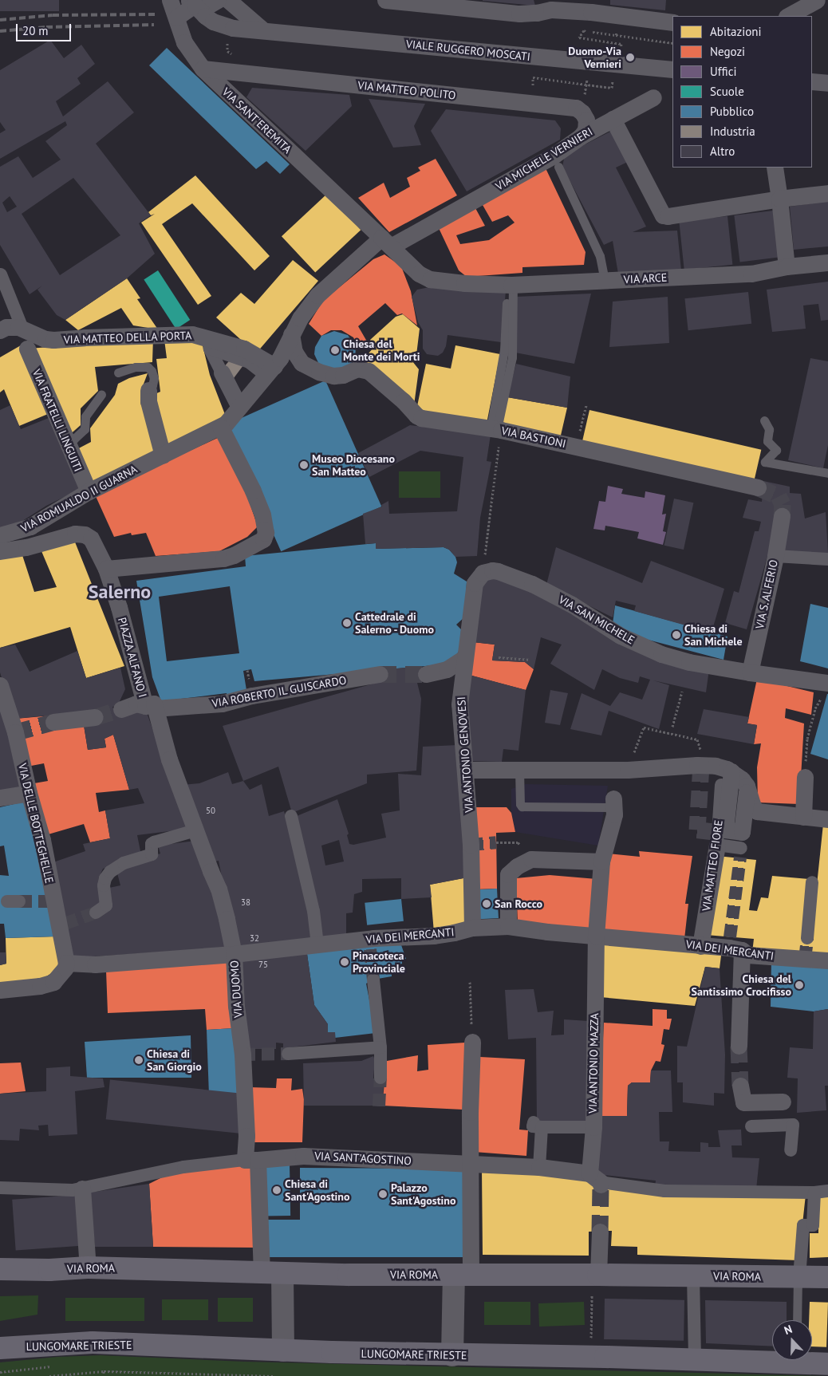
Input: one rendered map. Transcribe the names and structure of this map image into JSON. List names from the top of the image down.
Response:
{
  "streets": {
    "main road": ["VIA ROMA", "LUNGOMARE TRIESTE"],
    "street": [
      "VIALE RUGGERO MOSCATI",
      "VIA MATTEO POLITO",
      "VIA SANT'EREMITA",
      "VIA MICHELE VERNIERI",
      "VIA ARCE",
      "VIA MATTEO DELLA PORTA",
      "VIA FRATELLI LINGUITI",
      "VIA BASTIONI",
      "VIA ROMUALDO II GUARNA",
      "VIA S. ALFERIO",
      "VIA SAN MICHELE",
      "PIAZZA ALFANO I",
      "VIA ROBERTO IL GUISCARDO",
      "VIA ANTONIO GENOVESI",
      "VIA DELLE BOTTEGHELLE",
      "VIA MATTEO FIORE",
      "VIA DEI MERCANTI",
      "VIA DUOMO",
      "VIA ANTONIO MAZZA",
      "VIA SANT'AGOSTINO"
    ]
  },
  "crossings": [
    ["VIA MATTEO POLITO", "VIA SANT'EREMITA"],
    ["VIA MATTEO POLITO", "VIA MICHELE VERNIERI"],
    ["VIA SANT'EREMITA", "VIA MICHELE VERNIERI"],
    ["VIA SANT'EREMITA", "VIA ARCE"],
    ["VIA MICHELE VERNIERI", "VIA ARCE"],
    ["VIA MICHELE VERNIERI", "VIA MATTEO DELLA PORTA"],
    ["VIA MICHELE VERNIERI", "VIA ROMUALDO II GUARNA"],
    ["VIA MATTEO DELLA PORTA", "VIA BASTIONI"],
    ["VIA FRATELLI LINGUITI", "VIA ROMUALDO II GUARNA"],
    ["VIA ROMUALDO II GUARNA", "PIAZZA ALFANO I"],
    ["VIA S. ALFERIO", "VIA SAN MICHELE"],
    ["VIA SAN MICHELE", "VIA ANTONIO GENOVESI"],
    ["PIAZZA ALFANO I", "VIA ROBERTO IL GUISCARDO"],
    ["PIAZZA ALFANO I", "VIA DUOMO"],
    ["VIA ROBERTO IL GUISCARDO", "VIA DUOMO"],
    ["VIA ANTONIO GENOVESI", "VIA DEI MERCANTI"],
    ["VIA DELLE BOTTEGHELLE", "VIA DEI MERCANTI"],
    ["VIA MATTEO FIORE", "VIA DEI MERCANTI"],
    ["VIA DEI MERCANTI", "VIA DUOMO"],
    ["VIA DEI MERCANTI", "VIA ANTONIO MAZZA"],
    ["VIA DUOMO", "VIA SANT'AGOSTINO"],
    ["VIA DUOMO", "VIA ROMA"],
    ["VIA ANTONIO MAZZA", "VIA SANT'AGOSTINO"]
  ],
  "districts": ["Salerno"],
  "places": [
    "Duomo-Via Vernieri",
    "Chiesa del Monte dei Morti",
    "Museo Diocesano San Matteo",
    "Cattedrale di Salerno - Duomo",
    "Chiesa di San Michele",
    "San Rocco",
    "Pinacoteca Provinciale",
    "Chiesa del Santissimo Crocifisso",
    "Chiesa di San Giorgio",
    "Chiesa di Sant'Agostino",
    "Palazzo Sant'Agostino"
  ],
  "house_numbers": [
    "50",
    "38",
    "32",
    "75"
  ],
  "legend": [
    "Abitazioni",
    "Negozi",
    "Uffici",
    "Scuole",
    "Pubblico",
    "Industria",
    "Altro"
  ],
  "scale_bar": "20 m",
  "north": "top"
}
